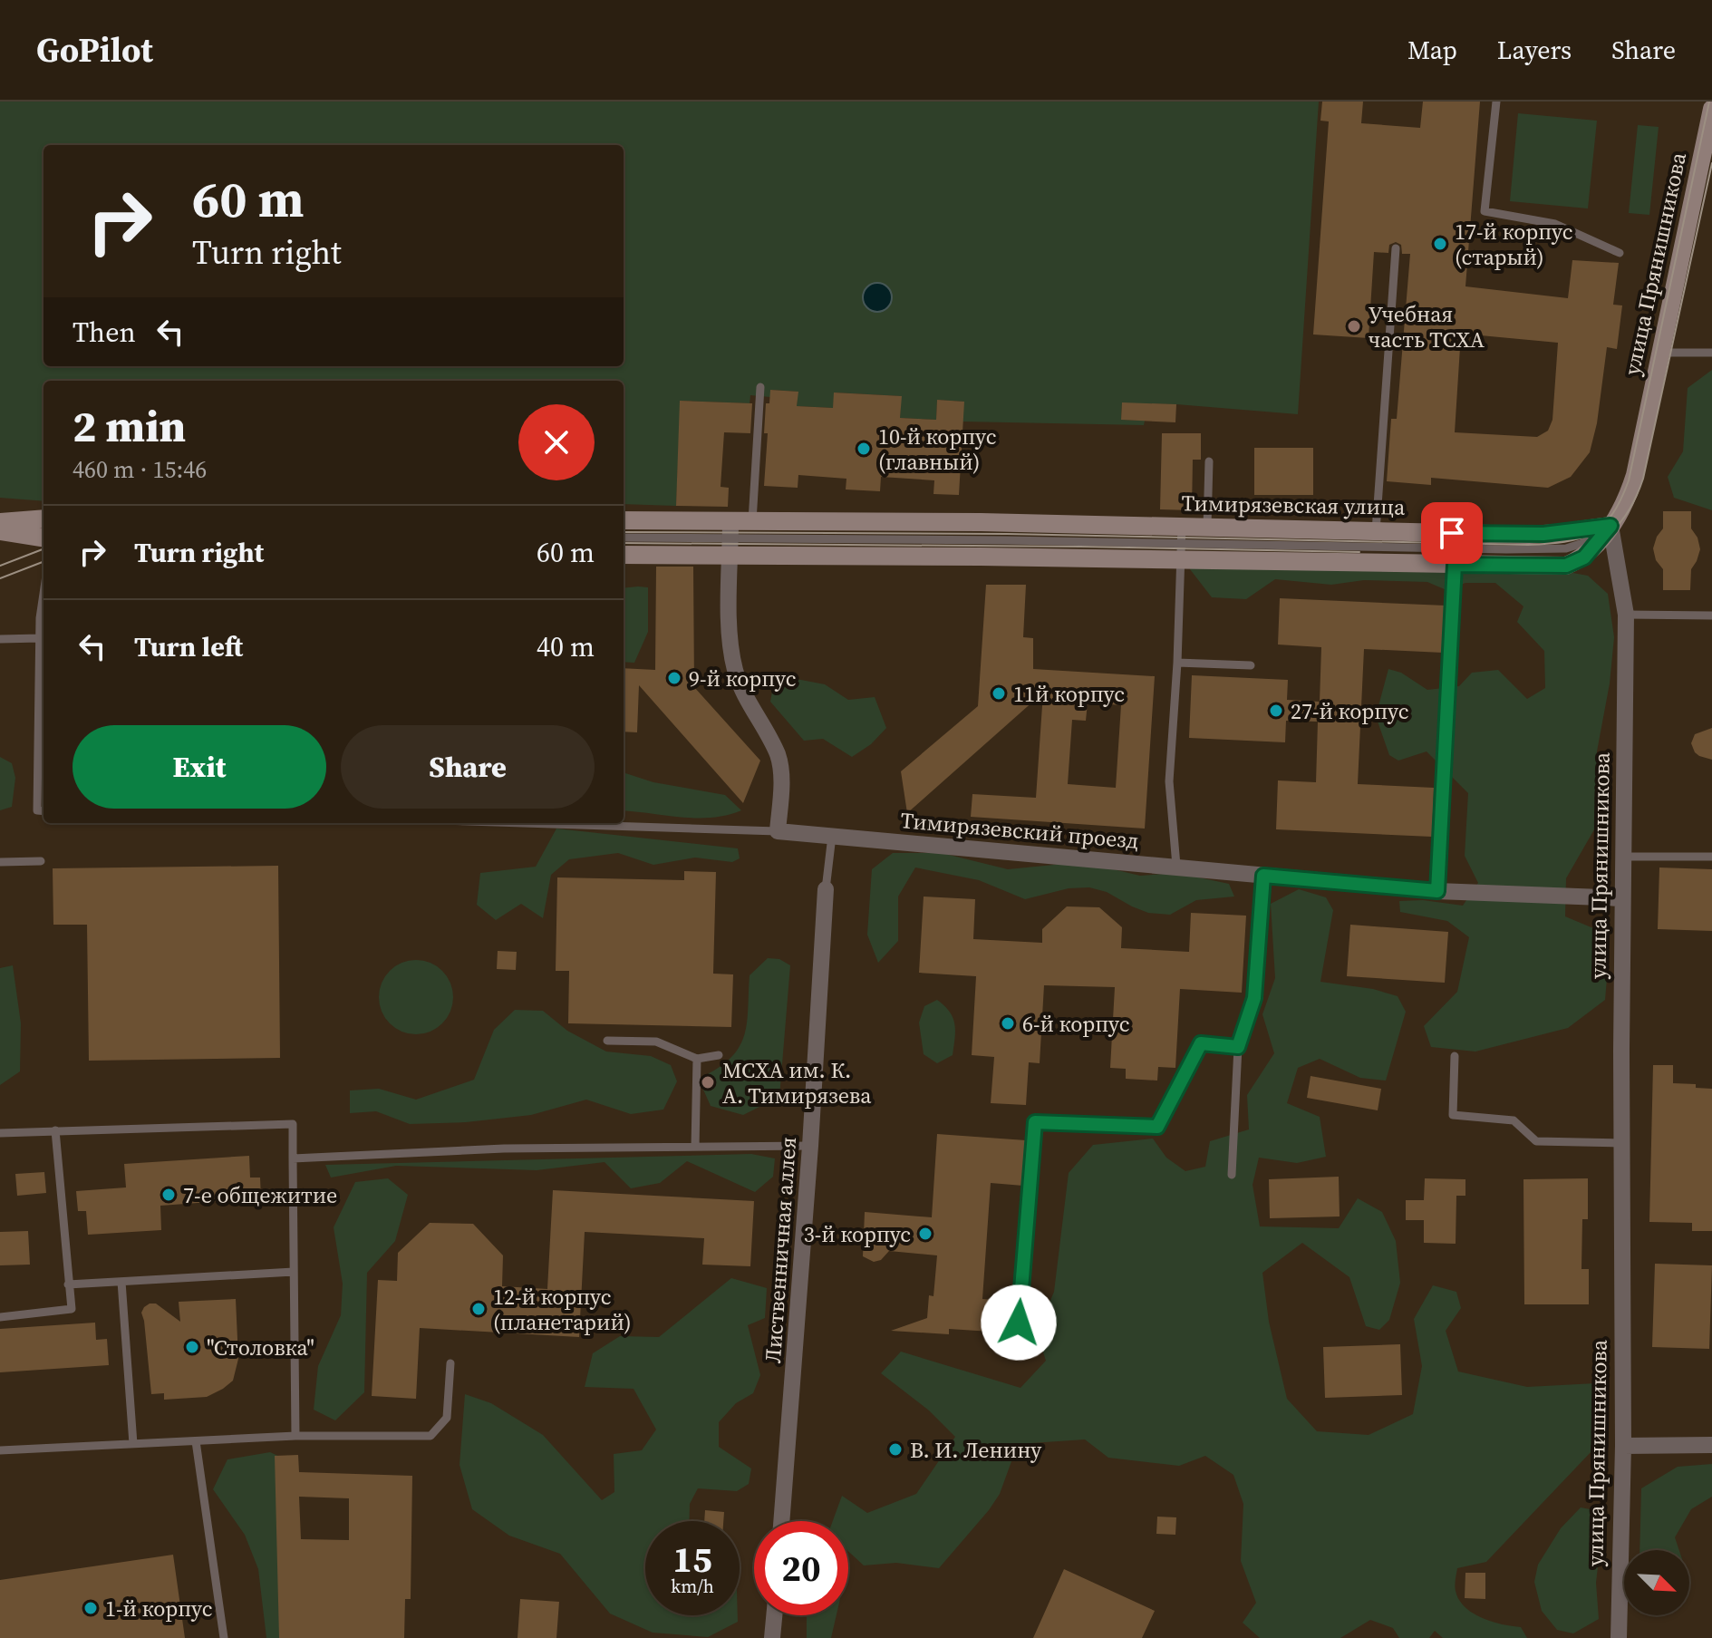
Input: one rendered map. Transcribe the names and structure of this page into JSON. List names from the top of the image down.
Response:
{
  "streets": {
    "main road": ["улица Прянишникова", "Тимирязевская улица"],
    "street": ["Тимирязевский проезд", "Лиственничная аллея"]
  },
  "crossings": [
    ["улица Прянишникова", "Тимирязевская улица"],
    ["улица Прянишникова", "Тимирязевский проезд"],
    ["Тимирязевский проезд", "Лиственничная аллея"]
  ],
  "places": [
    "17-й корпус (старый)",
    "Учебная часть ТСХА",
    "10-й корпус (главный)",
    "9-й корпус",
    "11й корпус",
    "27-й корпус",
    "6-й корпус",
    "МСХА им. К. А. Тимирязева",
    "7-е общежитие",
    "3-й корпус",
    "12-й корпус (планетарий)",
    "\"Столовка\"",
    "В. И. Ленину",
    "1-й корпус"
  ],
  "north": "bottom right",
  "page": {
    "header": "GoPilot",
    "nav": ["Map", "Layers", "Share"],
    "turn": ["60 m", "Turn right"],
    "then": "Then",
    "heading": ["2 min", "460 m · 15:46"],
    "list": [
      {
        "name": "Turn right",
        "value": "60 m"
      },
      {
        "name": "Turn left",
        "value": "40 m"
      }
    ],
    "buttons": ["Exit", "Share"],
    "speed": "15 km/h",
    "limit": "20"
  }
}
